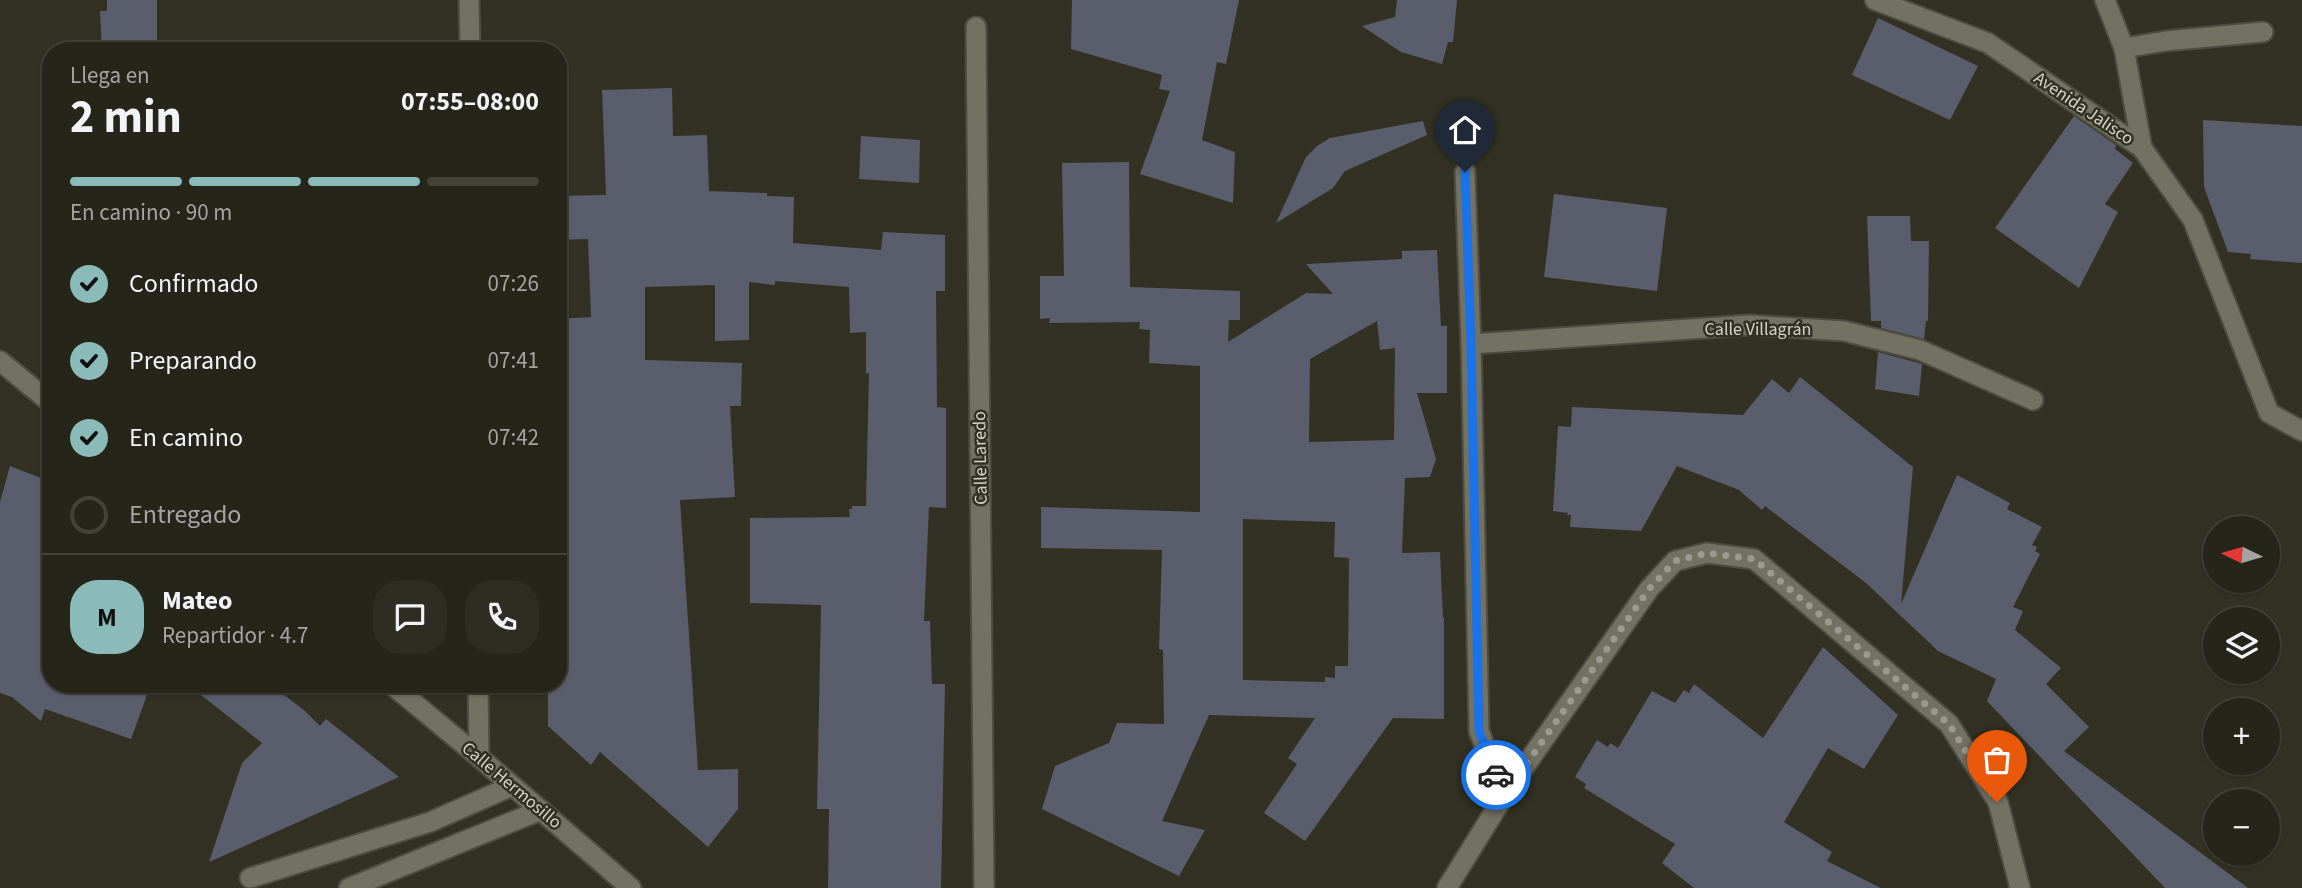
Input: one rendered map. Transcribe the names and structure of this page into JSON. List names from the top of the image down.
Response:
{
  "streets": {
    "street": [
      "Avenida Jalisco",
      "Calle Villagrán",
      "Calle Laredo",
      "Calle Hermosillo"
    ]
  },
  "north": "left",
  "page": {
    "heading": ["2 min", "Llega en", "07:55–08:00"],
    "panel": ["Mateo", "Repartidor · 4.7"],
    "bar": "En camino · 90 m",
    "list": [
      ["Confirmado", "07:26"],
      ["Preparando", "07:41"],
      ["En camino", "07:42"],
      "Entregado"
    ],
    "map_buttons": ["+", "−"],
    "round": "M"
  }
}
